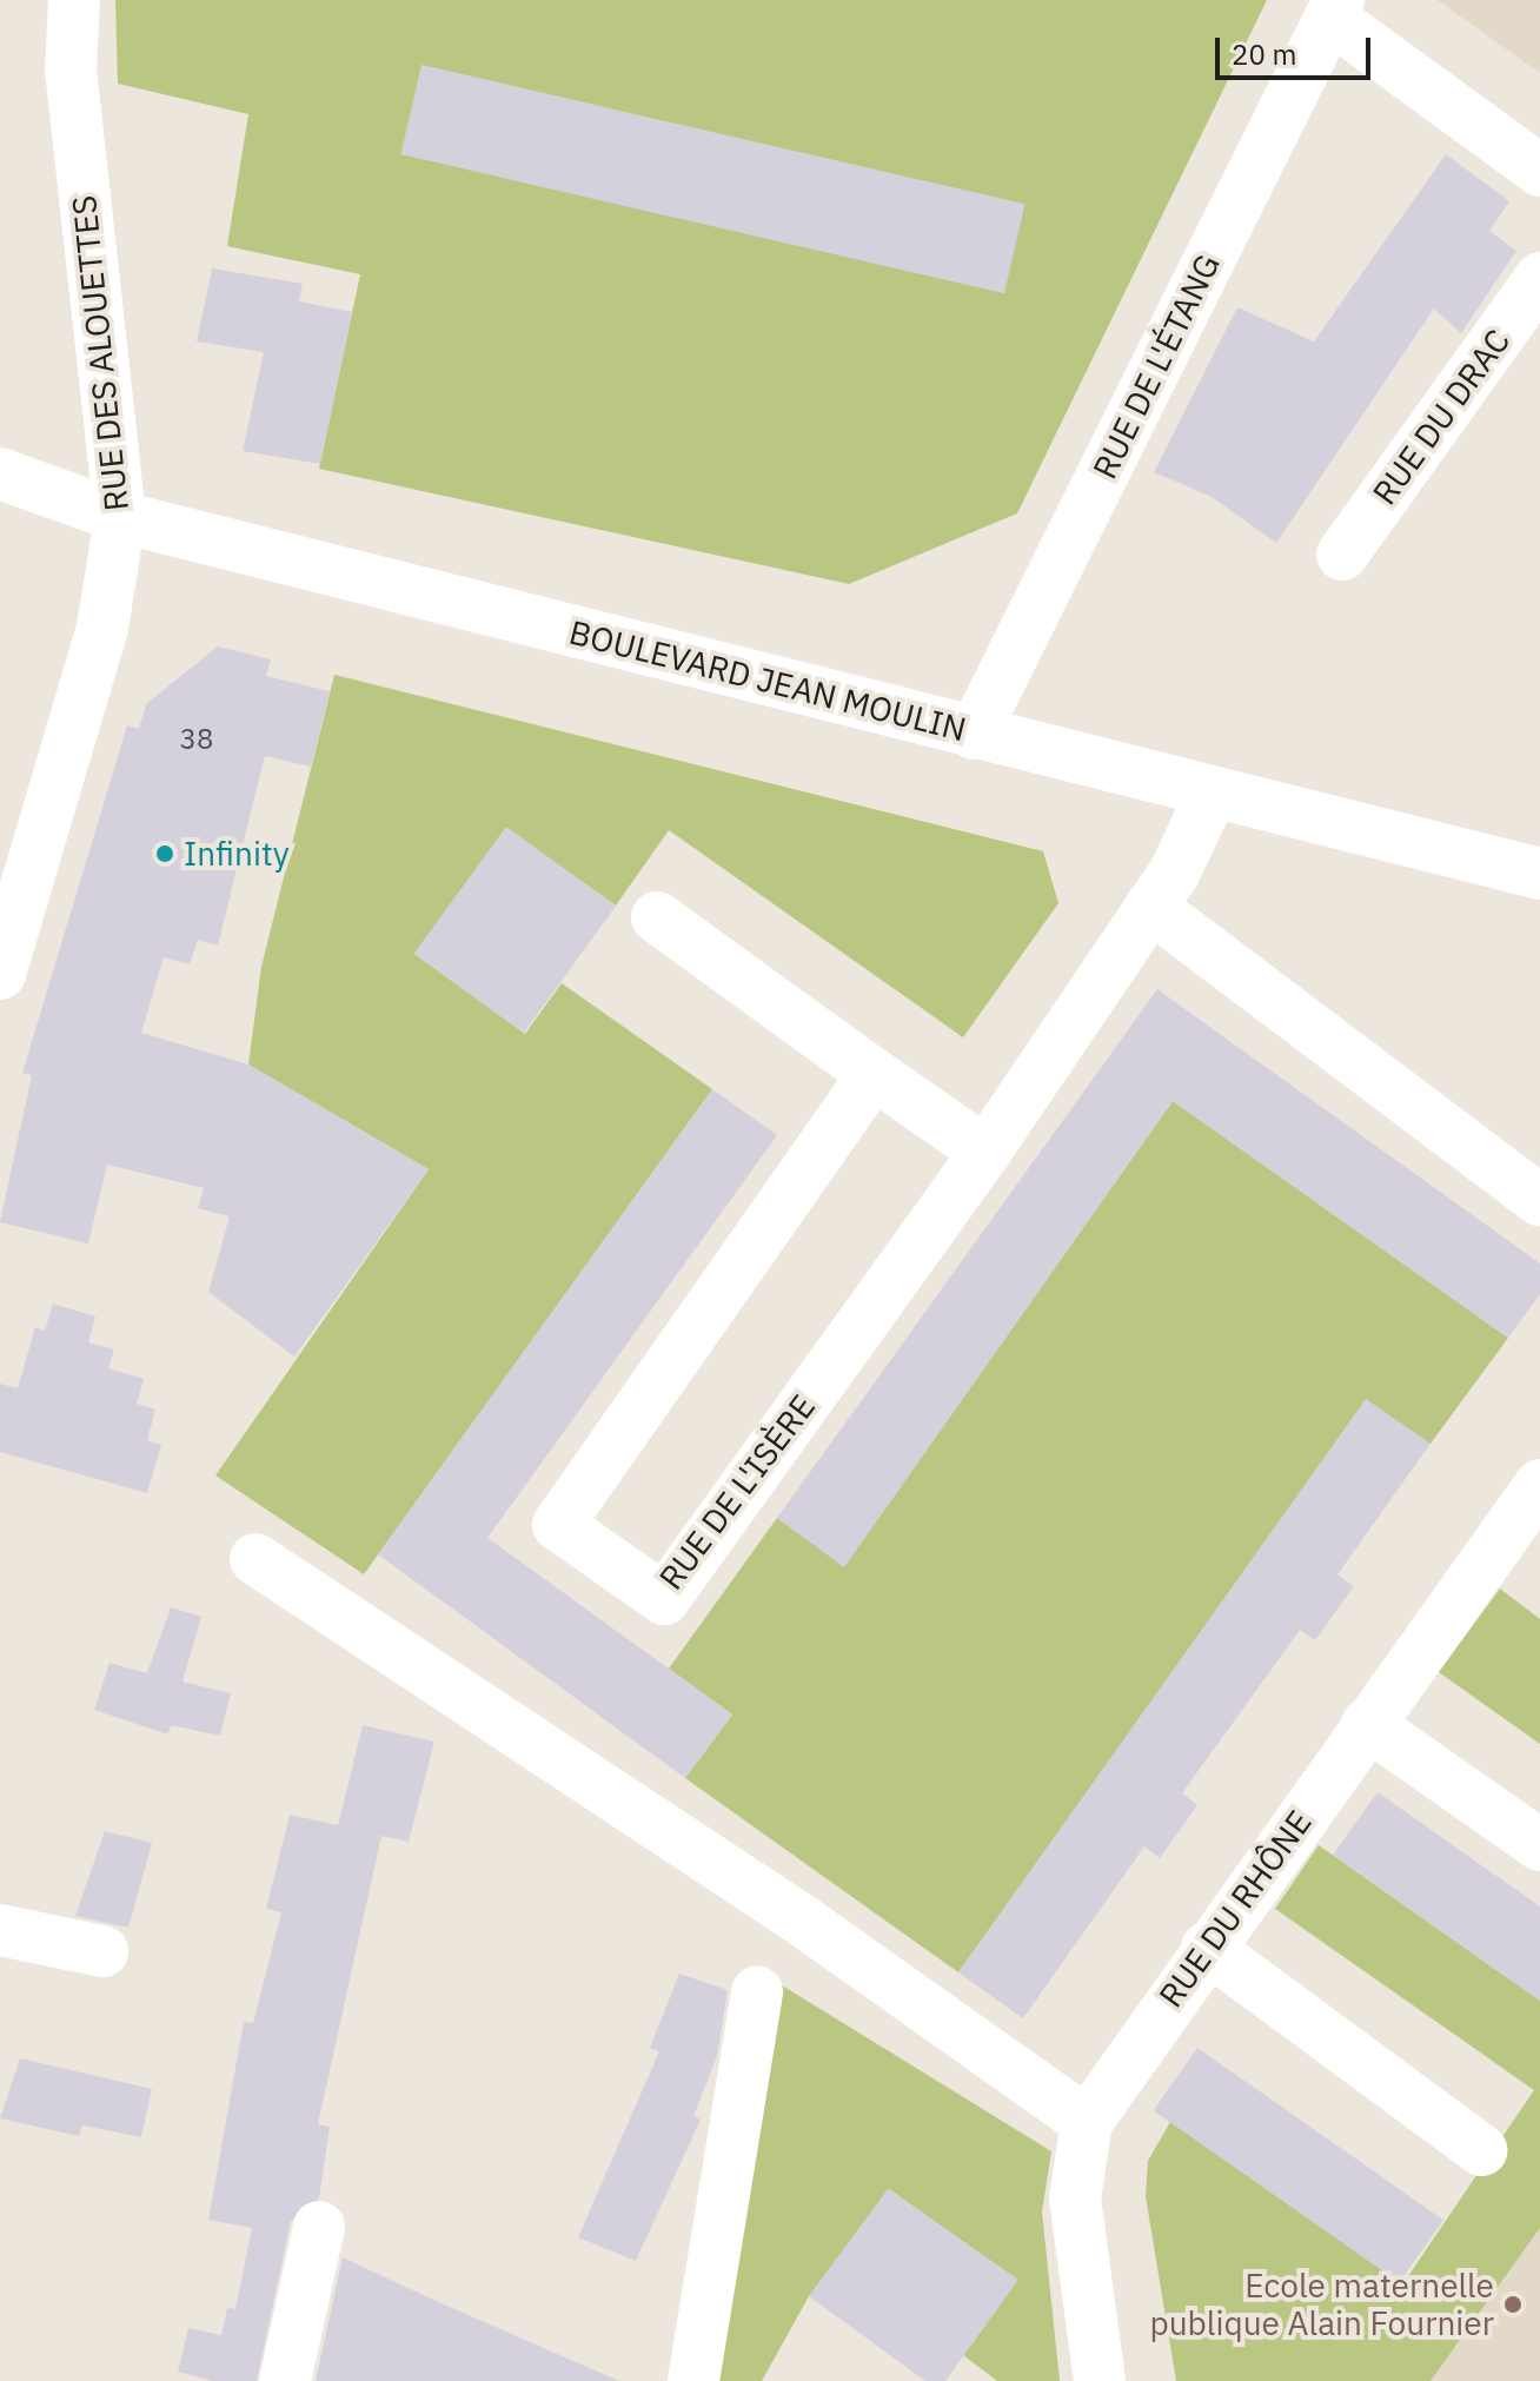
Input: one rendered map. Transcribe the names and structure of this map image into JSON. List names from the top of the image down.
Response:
{
  "streets": {
    "street": [
      "RUE DES ALOUETTES",
      "RUE DE L'ÉTANG",
      "RUE DU DRAC",
      "BOULEVARD JEAN MOULIN",
      "RUE DE L'ISÈRE",
      "RUE DU RHÔNE"
    ]
  },
  "crossings": [
    ["RUE DES ALOUETTES", "BOULEVARD JEAN MOULIN"],
    ["RUE DE L'ÉTANG", "BOULEVARD JEAN MOULIN"],
    ["BOULEVARD JEAN MOULIN", "RUE DE L'ISÈRE"]
  ],
  "places": ["Infinity", "Ecole maternelle publique Alain Fournier"],
  "house_numbers": ["38"],
  "scale_bar": "20 m"
}
